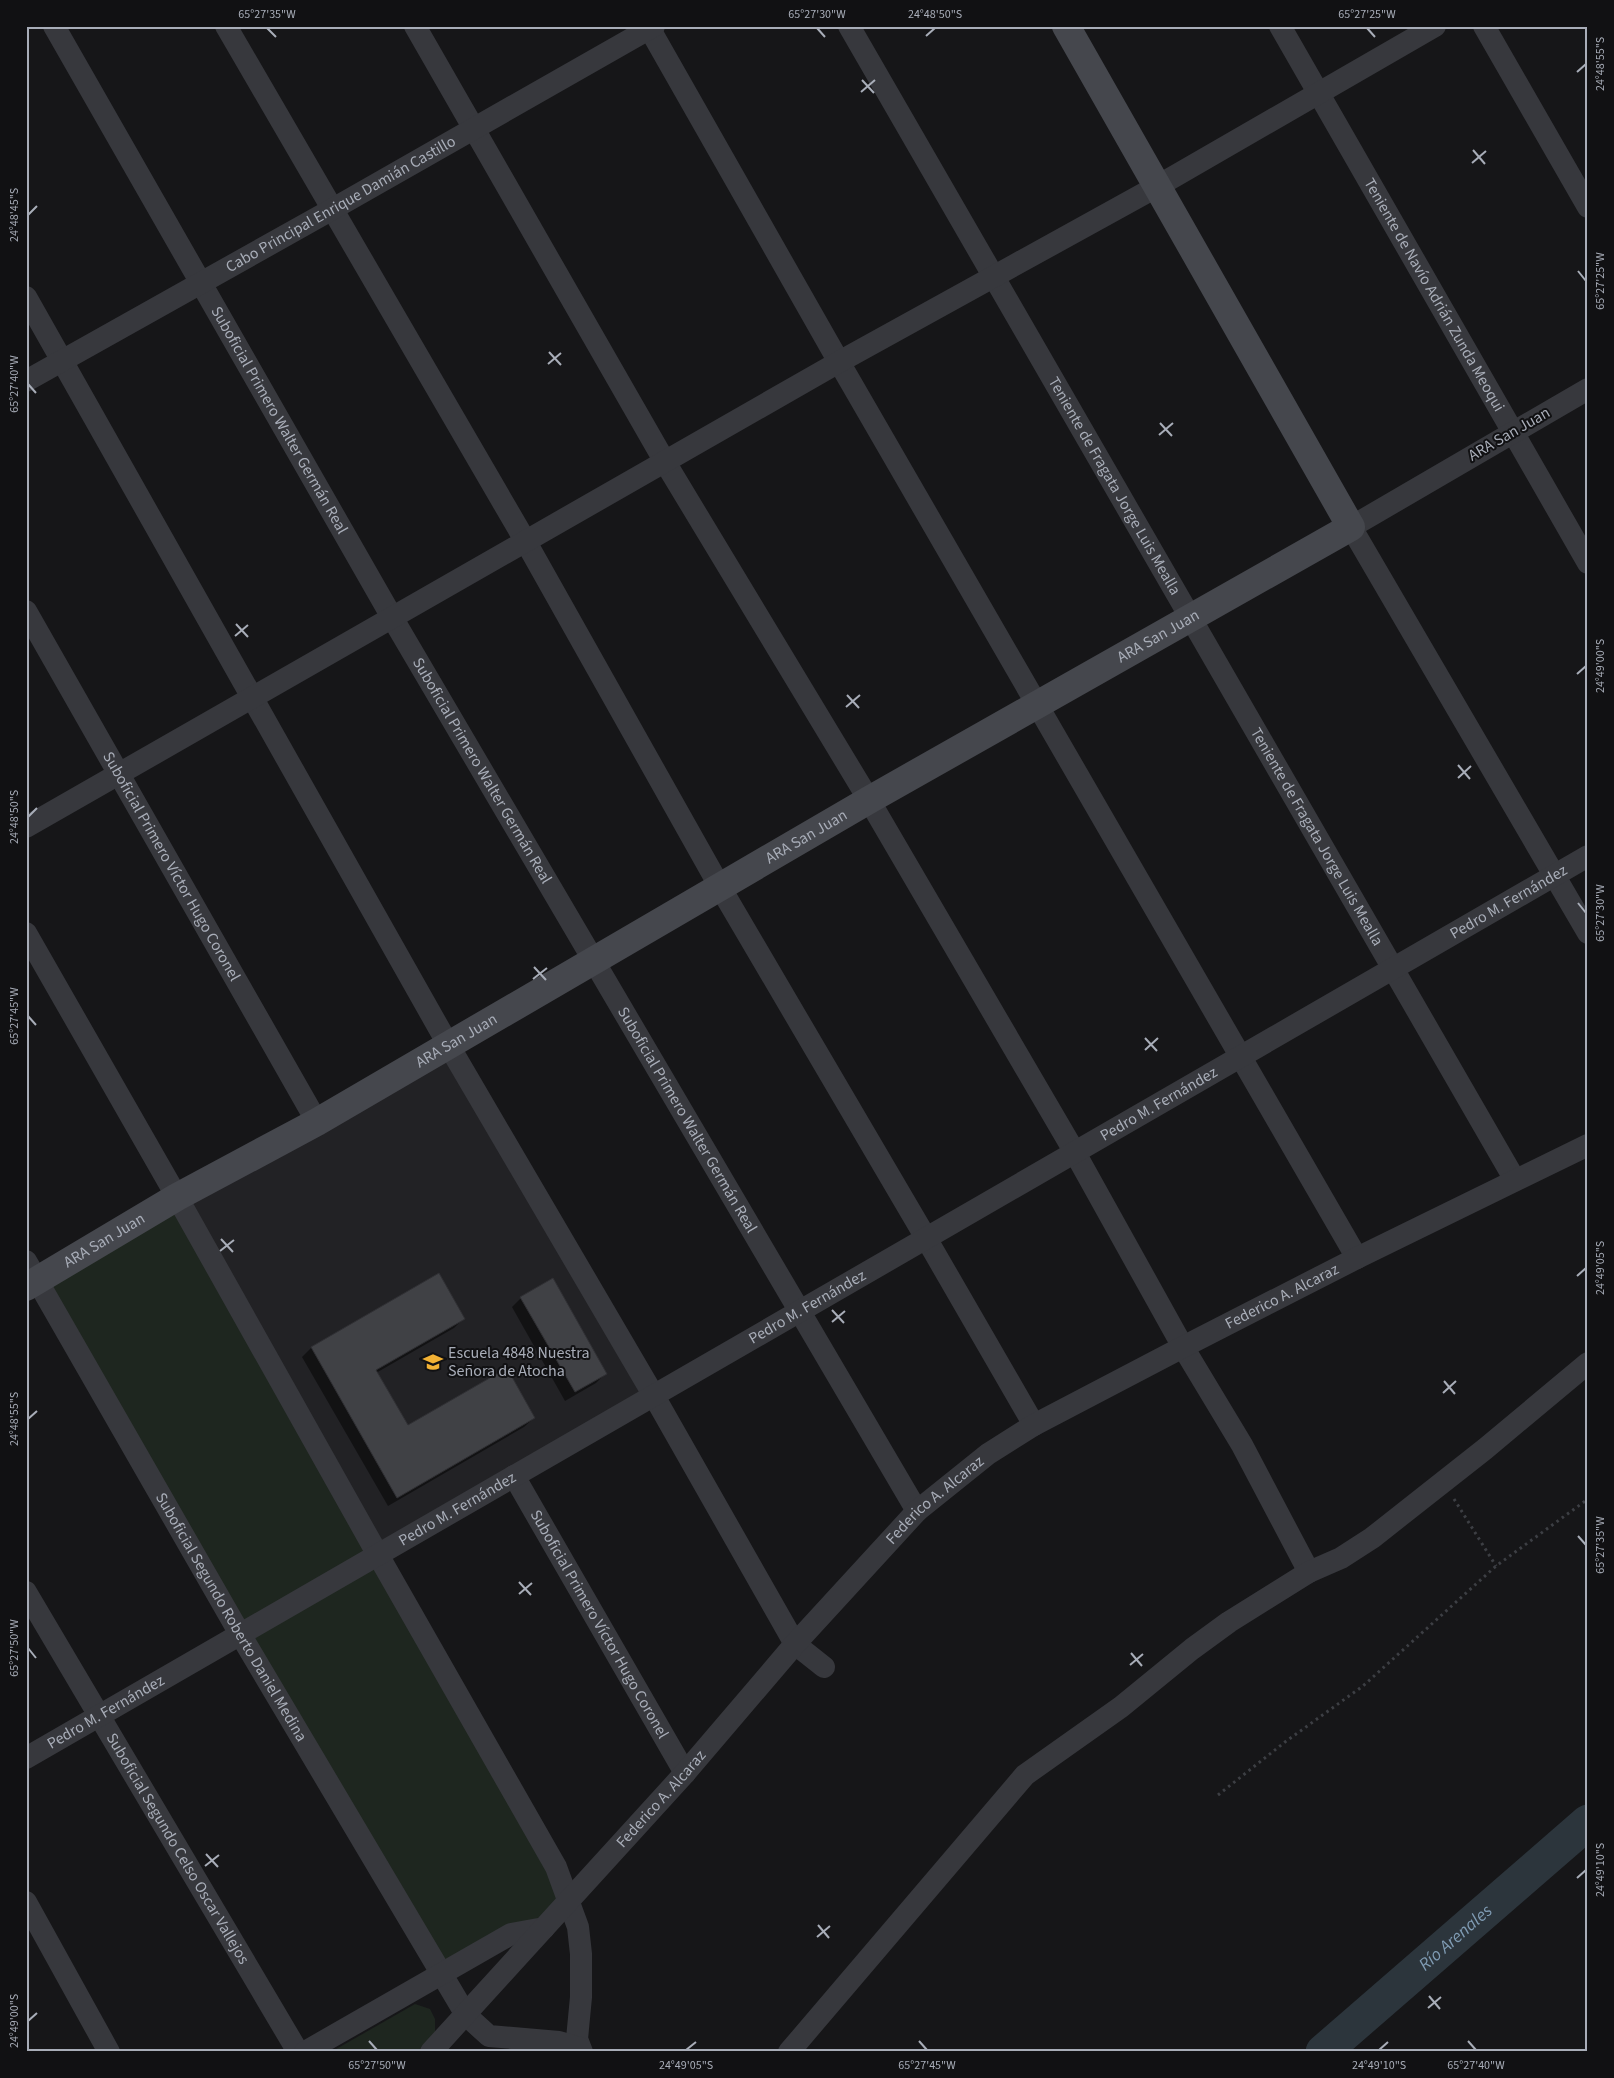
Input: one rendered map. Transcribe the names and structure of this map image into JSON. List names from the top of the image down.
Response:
{
  "streets": {
    "street": [
      "Cabo Principal Enrique Damián Castillo",
      "Teniente de Navío Adrián Zunda Meoqui",
      "Suboficial Primero Walter Germán Real",
      "ARA San Juan",
      "Teniente de Fragata Jorge Luis Mealla",
      "Suboficial Primero Víctor Hugo Coronel",
      "Pedro M. Fernández",
      "Federico A. Alcaraz",
      "Suboficial Segundo Roberto Daniel Medina",
      "Suboficial Segundo Celso Oscar Vallejos"
    ]
  },
  "crossings": [
    ["Cabo Principal Enrique Damián Castillo", "Suboficial Primero Walter Germán Real"],
    ["Teniente de Navío Adrián Zunda Meoqui", "ARA San Juan"],
    ["Suboficial Primero Walter Germán Real", "ARA San Juan"],
    ["Suboficial Primero Walter Germán Real", "Pedro M. Fernández"],
    ["Suboficial Primero Walter Germán Real", "Federico A. Alcaraz"],
    ["ARA San Juan", "Teniente de Fragata Jorge Luis Mealla"],
    ["ARA San Juan", "Suboficial Primero Víctor Hugo Coronel"],
    ["ARA San Juan", "Suboficial Segundo Roberto Daniel Medina"],
    ["Teniente de Fragata Jorge Luis Mealla", "Pedro M. Fernández"],
    ["Teniente de Fragata Jorge Luis Mealla", "Federico A. Alcaraz"],
    ["Suboficial Primero Víctor Hugo Coronel", "Pedro M. Fernández"],
    ["Suboficial Primero Víctor Hugo Coronel", "Federico A. Alcaraz"],
    ["Pedro M. Fernández", "Suboficial Segundo Roberto Daniel Medina"],
    ["Pedro M. Fernández", "Suboficial Segundo Celso Oscar Vallejos"],
    ["Federico A. Alcaraz", "Suboficial Segundo Roberto Daniel Medina"]
  ],
  "water": ["Río Arenales"],
  "places": {
    "school or university": ["Escuela 4848 Nuestra Señora de Atocha"]
  },
  "coordinates": [
    "65°27'35\"W",
    "65°27'30\"W",
    "24°48'50\"S",
    "65°27'25\"W",
    "24°48'55\"S",
    "24°48'45\"S",
    "65°27'40\"W",
    "24°49'00\"S",
    "65°27'45\"W",
    "24°49'05\"S",
    "65°27'50\"W",
    "24°49'10\"S"
  ]
}
